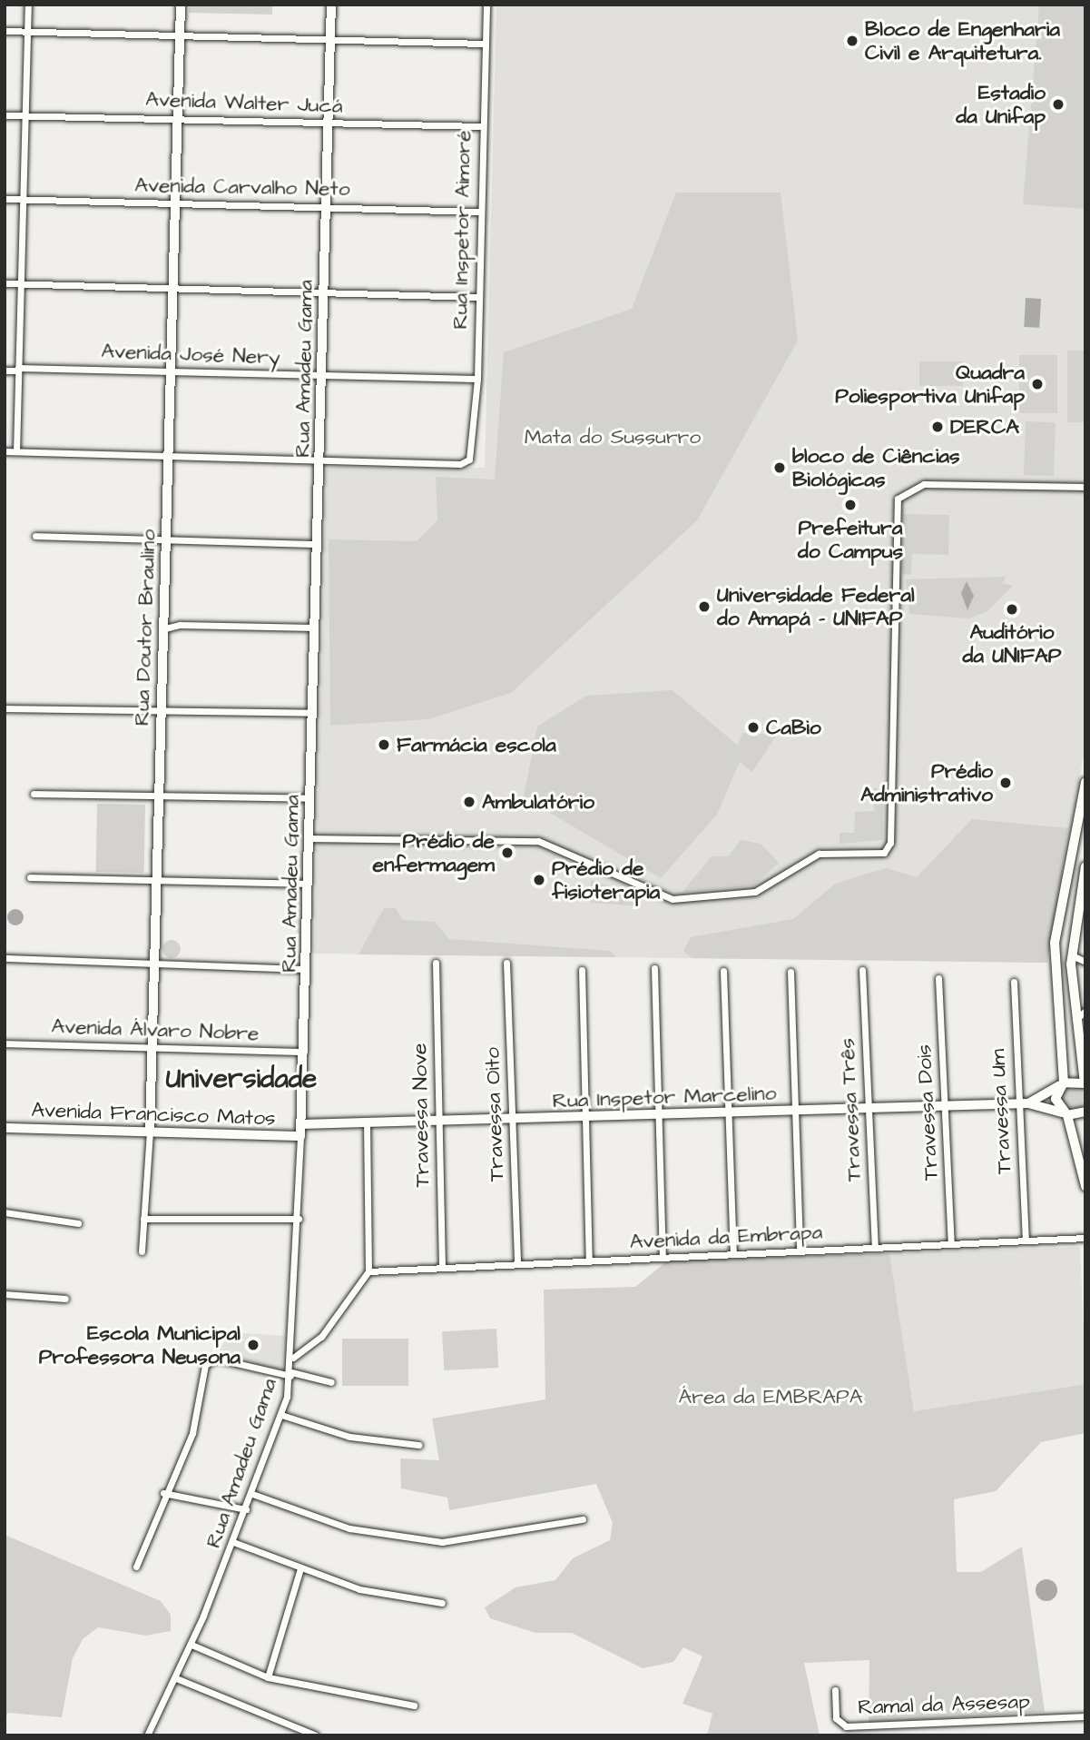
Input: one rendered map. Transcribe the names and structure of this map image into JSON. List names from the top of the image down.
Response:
{
  "streets": {
    "street": [
      "Avenida Walter Jucá",
      "Avenida Carvalho Neto",
      "Rua Inspetor Aimoré",
      "Avenida José Nery",
      "Rua Amadeu Gama",
      "Rua Doutor Braulino",
      "Avenida Álvaro Nobre",
      "Rua Inspetor Marcelino",
      "Travessa Três",
      "Travessa Um",
      "Travessa Dois",
      "Avenida Francisco Matos",
      "Travessa Oito",
      "Travessa Nove",
      "Avenida da Embrapa",
      "Ramal da Assesap"
    ]
  },
  "crossings": [
    ["Avenida Walter Jucá", "Rua Inspetor Aimoré"],
    ["Avenida Walter Jucá", "Rua Amadeu Gama"],
    ["Avenida Walter Jucá", "Rua Doutor Braulino"],
    ["Avenida Carvalho Neto", "Rua Inspetor Aimoré"],
    ["Avenida Carvalho Neto", "Rua Amadeu Gama"],
    ["Avenida Carvalho Neto", "Rua Doutor Braulino"],
    ["Rua Inspetor Aimoré", "Avenida José Nery"],
    ["Rua Inspetor Aimoré", "Rua Amadeu Gama"],
    ["Avenida José Nery", "Rua Amadeu Gama"],
    ["Avenida José Nery", "Rua Doutor Braulino"],
    ["Rua Amadeu Gama", "Avenida Álvaro Nobre"],
    ["Rua Amadeu Gama", "Rua Inspetor Marcelino"],
    ["Rua Amadeu Gama", "Avenida Francisco Matos"],
    ["Rua Doutor Braulino", "Avenida Álvaro Nobre"],
    ["Rua Doutor Braulino", "Avenida Francisco Matos"],
    ["Rua Inspetor Marcelino", "Travessa Três"],
    ["Rua Inspetor Marcelino", "Travessa Um"],
    ["Rua Inspetor Marcelino", "Travessa Dois"],
    ["Rua Inspetor Marcelino", "Travessa Oito"],
    ["Rua Inspetor Marcelino", "Travessa Nove"],
    ["Travessa Três", "Avenida da Embrapa"],
    ["Travessa Um", "Avenida da Embrapa"],
    ["Travessa Dois", "Avenida da Embrapa"],
    ["Travessa Oito", "Avenida da Embrapa"],
    ["Travessa Nove", "Avenida da Embrapa"]
  ],
  "districts": ["Universidade"],
  "parks": ["Mata do Sussurro", "Área da EMBRAPA"],
  "places": [
    "Bloco de Engenharia Civil e Arquitetura.",
    "Estadio da Unifap",
    "Quadra Poliesportiva Unifap",
    "DERCA",
    "bloco de Ciências Biológicas",
    "Prefeitura do Campus",
    "Universidade Federal do Amapá - UNIFAP",
    "Auditório da UNIFAP",
    "CaBio",
    "Farmácia escola",
    "Prédio Administrativo",
    "Ambulatório",
    "Prédio de enfermagem",
    "Prédio de fisioterapia",
    "Escola Municipal Professora Neusona"
  ]
}
